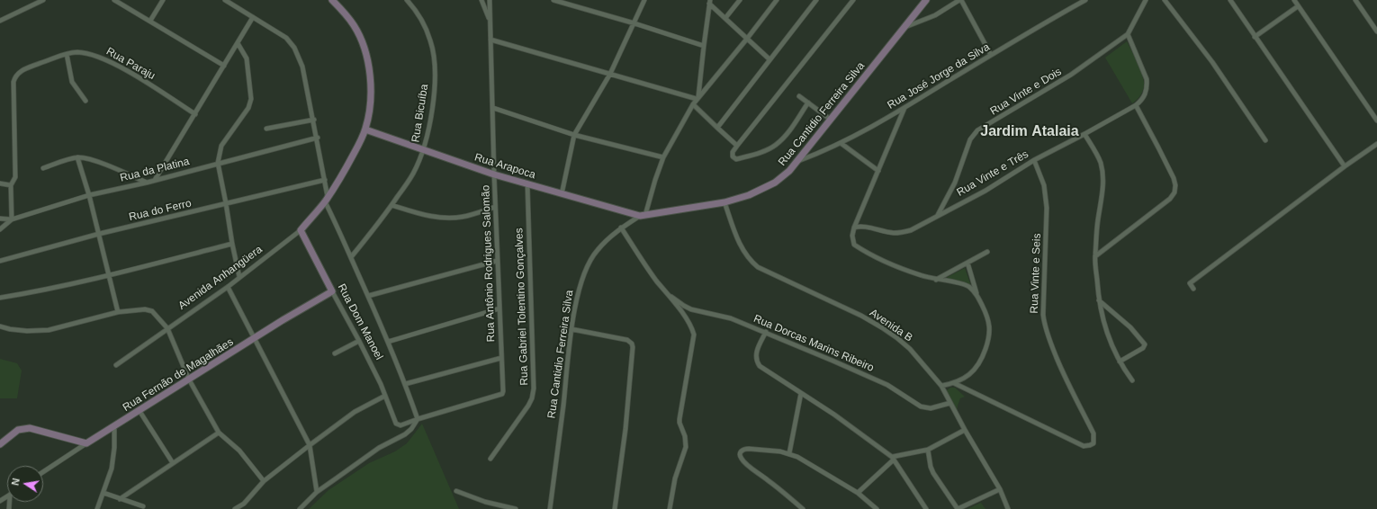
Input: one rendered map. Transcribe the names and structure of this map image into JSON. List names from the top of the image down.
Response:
{
  "streets": {
    "street": [
      "Rua Paraju",
      "Rua José Jorge da Silva",
      "Rua Vinte e Dois",
      "Rua Bicuíba",
      "Rua Cantidio Ferreira Silva",
      "Rua Arapoca",
      "Rua da Platina",
      "Rua Vinte e Três",
      "Rua do Ferro",
      "Rua Antônio Rodrigues Salomão",
      "Rua Vinte e Seis",
      "Avenida Anhangüera",
      "Rua Gabriel Tolentino Gonçalves",
      "Rua Dom Manoel",
      "Avenida B",
      "Rua Dorcas Marins Ribeiro",
      "Rua Fernão de Magalhães"
    ]
  },
  "crossings": [
    ["Rua José Jorge da Silva", "Rua Cantidio Ferreira Silva"],
    ["Rua Vinte e Dois", "Rua Vinte e Três"],
    ["Rua Bicuíba", "Rua Arapoca"],
    ["Rua Cantidio Ferreira Silva", "Rua Arapoca"],
    ["Rua Cantidio Ferreira Silva", "Avenida B"],
    ["Rua Arapoca", "Rua Antônio Rodrigues Salomão"],
    ["Rua Arapoca", "Avenida Anhangüera"],
    ["Rua Arapoca", "Rua Gabriel Tolentino Gonçalves"],
    ["Rua Vinte e Três", "Rua Vinte e Seis"],
    ["Rua Antônio Rodrigues Salomão", "Rua Dom Manoel"],
    ["Avenida Anhangüera", "Rua Dom Manoel"],
    ["Rua Dom Manoel", "Rua Fernão de Magalhães"],
    ["Avenida B", "Rua Dorcas Marins Ribeiro"]
  ],
  "districts": ["Jardim Atalaia"],
  "north": "left"
}
